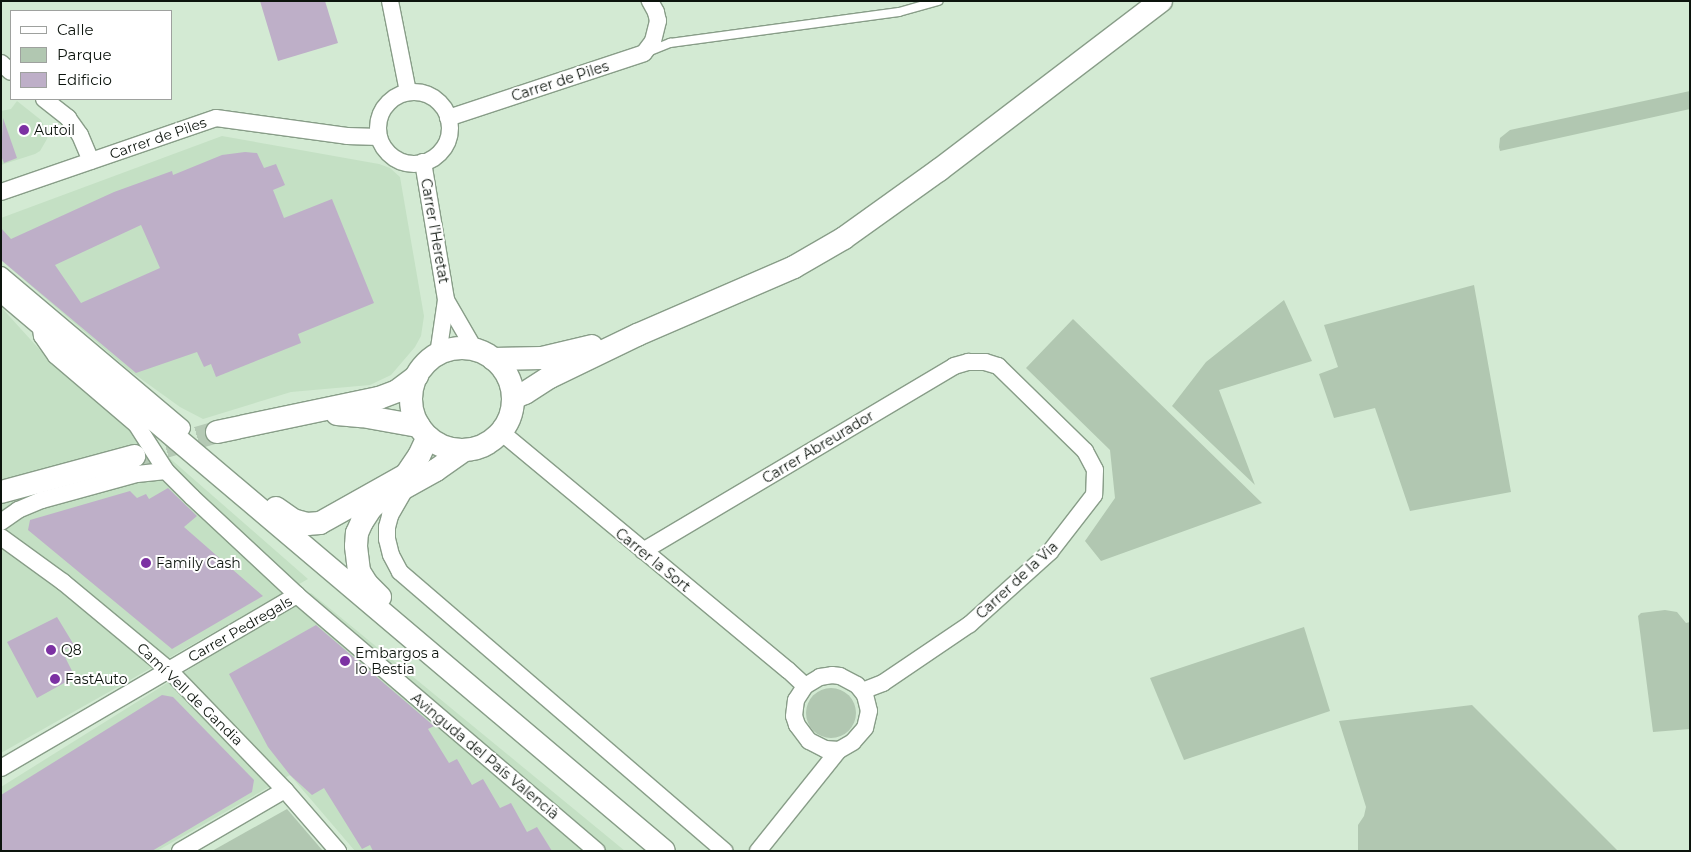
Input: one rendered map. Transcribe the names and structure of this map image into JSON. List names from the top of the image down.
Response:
{
  "streets": {
    "street": [
      "Carrer de Piles",
      "Carrer l'Heretat",
      "Carrer Abreurador",
      "Carrer la Sort",
      "Carrer de la Via",
      "Carrer Pedregals",
      "Camí Vell de Gandia",
      "Avinguda del País Valencià"
    ]
  },
  "crossings": [
    ["Carrer de Piles", "Carrer l'Heretat"],
    ["Carrer l'Heretat", "Carrer la Sort"],
    ["Carrer Abreurador", "Carrer la Sort"],
    ["Carrer Abreurador", "Carrer de la Via"],
    ["Carrer la Sort", "Carrer de la Via"],
    ["Carrer Pedregals", "Camí Vell de Gandia"],
    ["Carrer Pedregals", "Avinguda del País Valencià"]
  ],
  "places": [
    "Autoil",
    "Family Cash",
    "Q8",
    "Embargos a lo Bestia",
    "FastAuto"
  ],
  "legend": ["Calle", "Parque", "Edificio"]
}
